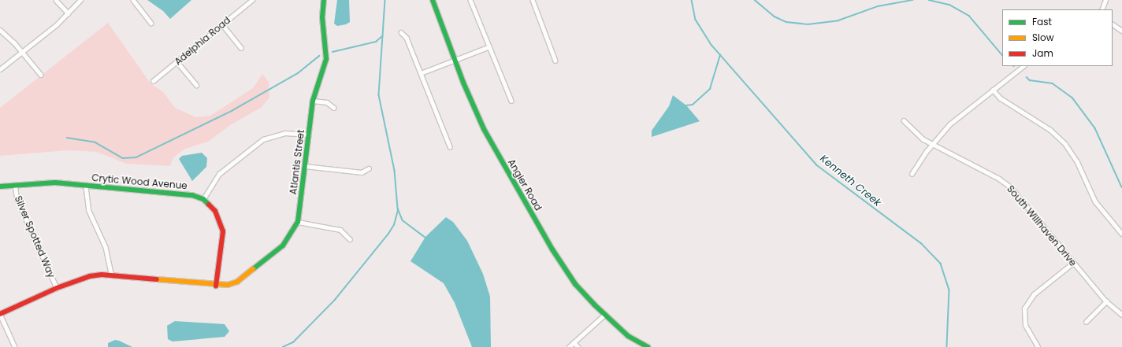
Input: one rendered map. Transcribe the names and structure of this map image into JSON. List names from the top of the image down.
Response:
{
  "streets": {
    "street": [
      "Adelphia Road",
      "Atlantis Street",
      "Crytic Wood Avenue",
      "Angier Road",
      "South Willhaven Drive",
      "Silver Spotted Way"
    ]
  },
  "crossings": [
    ["Atlantis Street", "Crytic Wood Avenue"],
    ["Atlantis Street", "Silver Spotted Way"],
    ["Crytic Wood Avenue", "Silver Spotted Way"]
  ],
  "water": ["Kenneth Creek"],
  "legend": ["Fast", "Slow", "Jam"]
}
